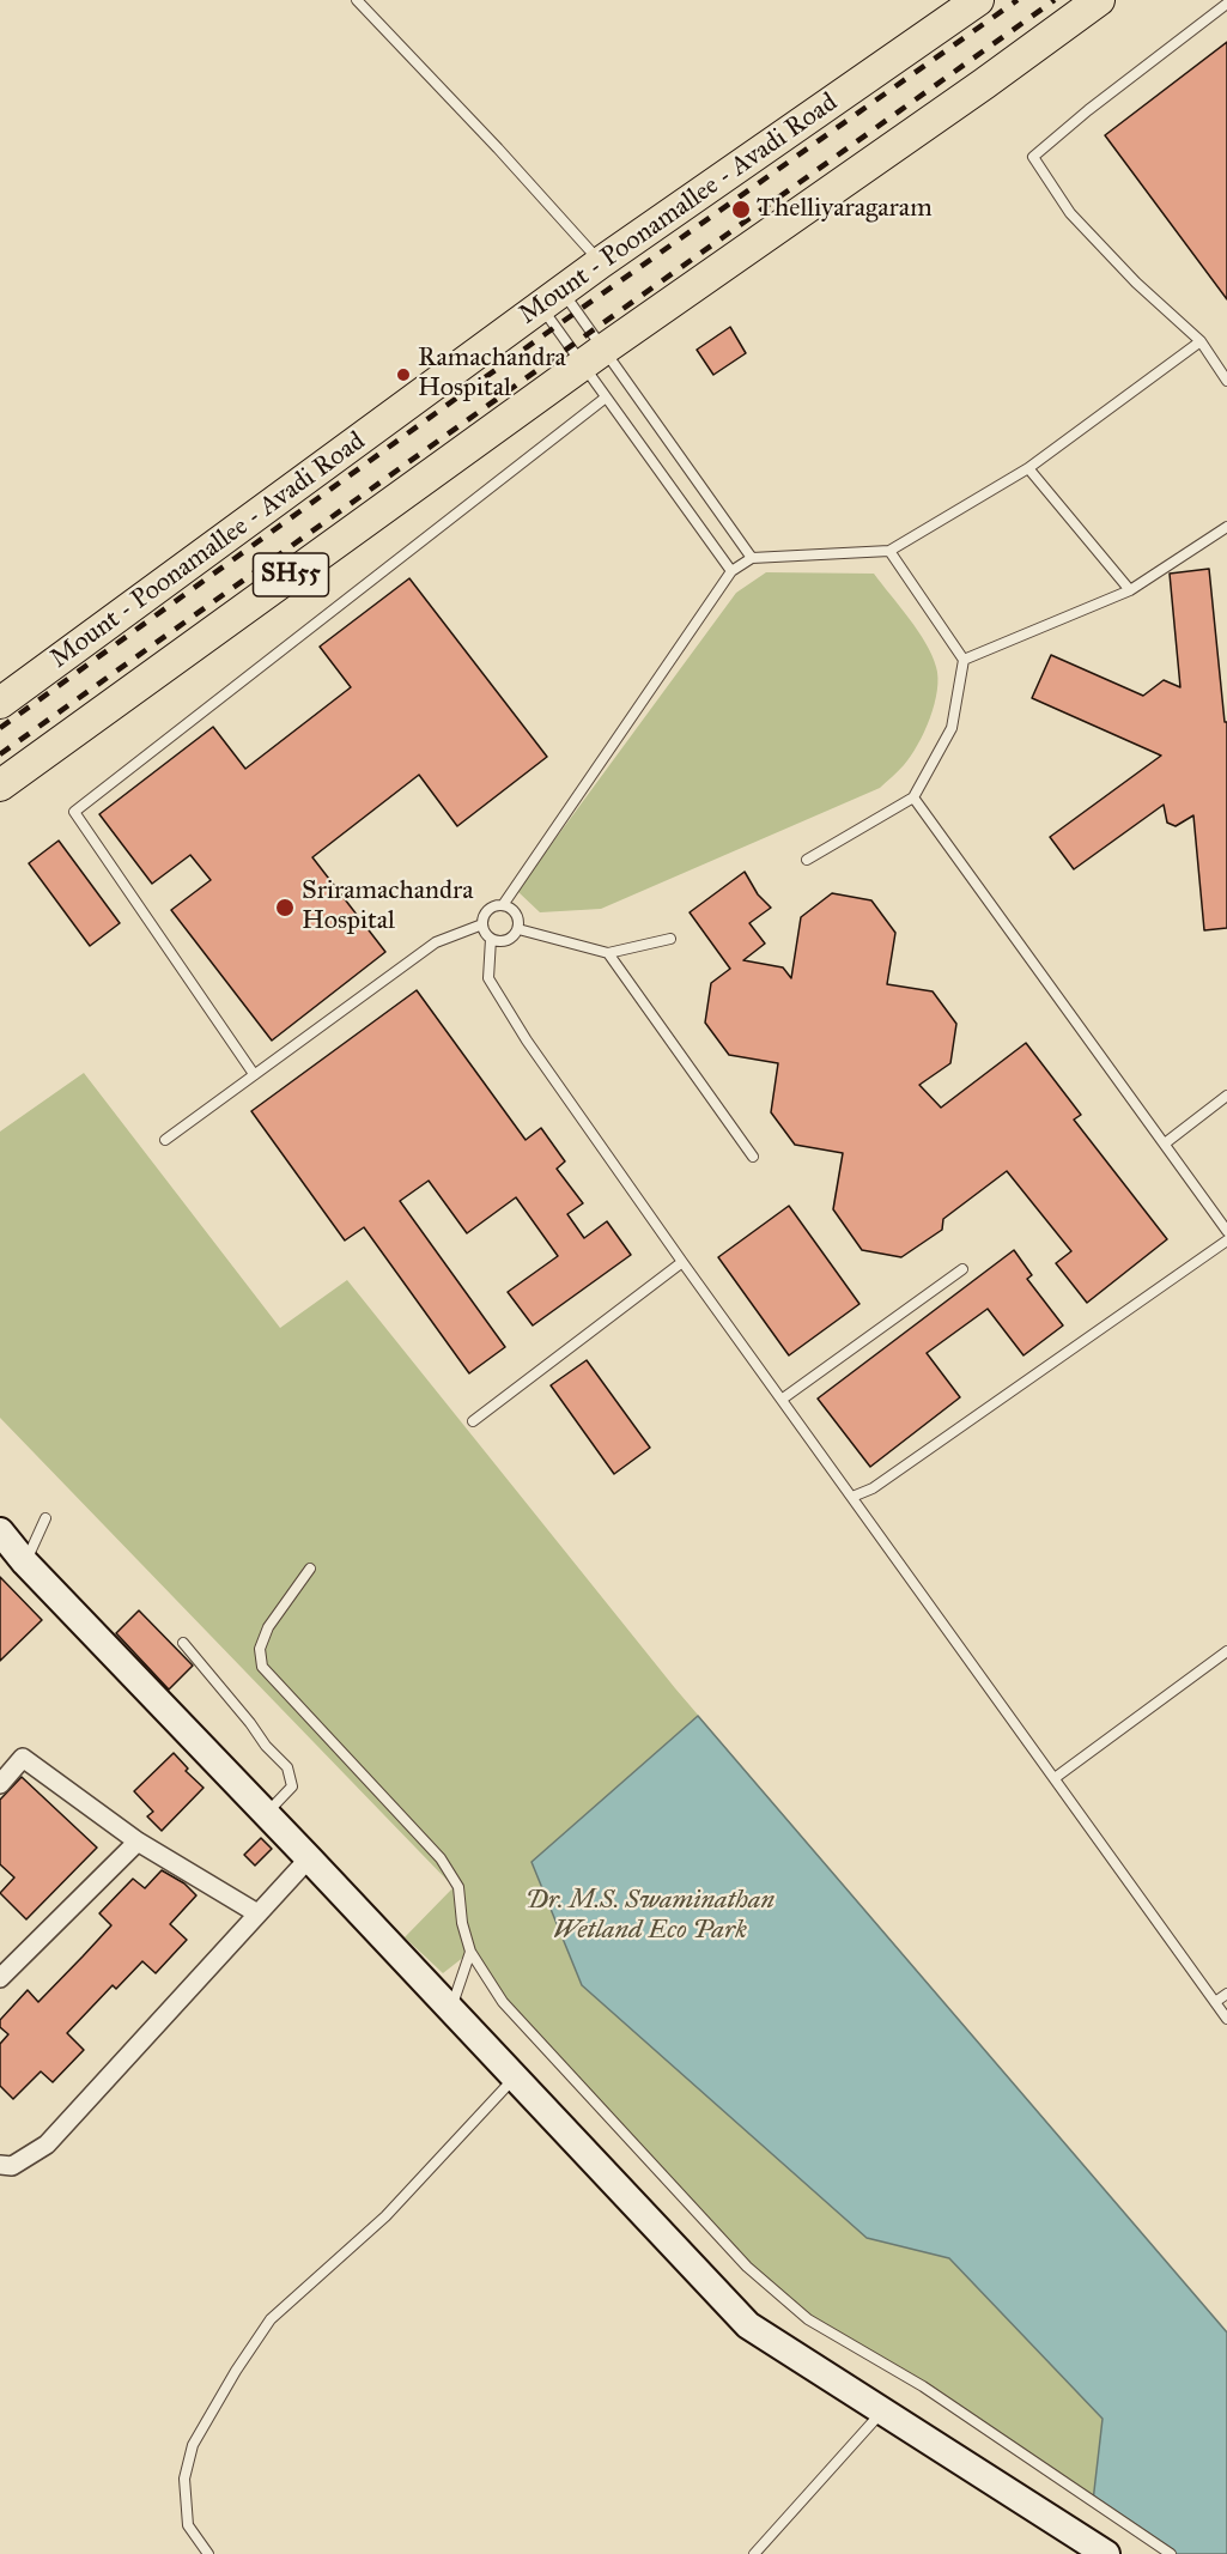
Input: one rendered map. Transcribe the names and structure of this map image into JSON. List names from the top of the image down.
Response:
{
  "streets": {
    "main road": ["Mount - Poonamallee - Avadi Road", "SH55"]
  },
  "parks": ["Dr. M.S. Swaminathan Wetland Eco Park"],
  "places": ["Thelliyaragaram", "Ramachandra Hospital", "Sriramachandra Hospital"]
}
